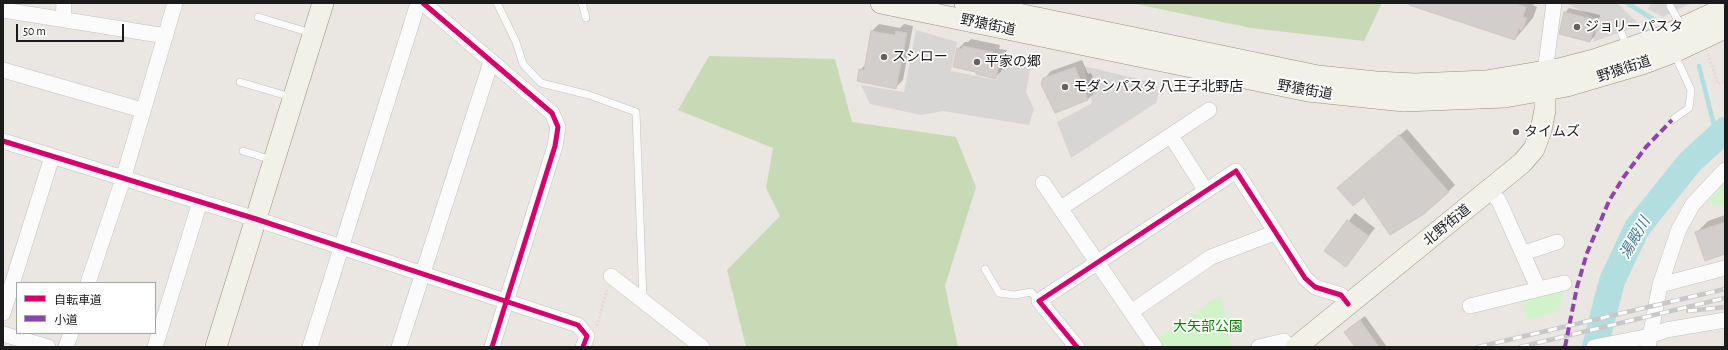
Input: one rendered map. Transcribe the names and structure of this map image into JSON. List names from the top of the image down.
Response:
{
  "streets": {
    "main road": ["野猿街道", "北野街道"]
  },
  "crossings": [
    ["野猿街道", "北野街道"]
  ],
  "water": ["湯殿川"],
  "parks": ["大矢部公園"],
  "places": [
    "ジョリーパスタ",
    "スシロー",
    "平家の郷",
    "モダンパスタ 八王子北野店",
    "タイムズ"
  ],
  "legend": ["自転車道", "小道"],
  "scale_bar": "50 m"
}
